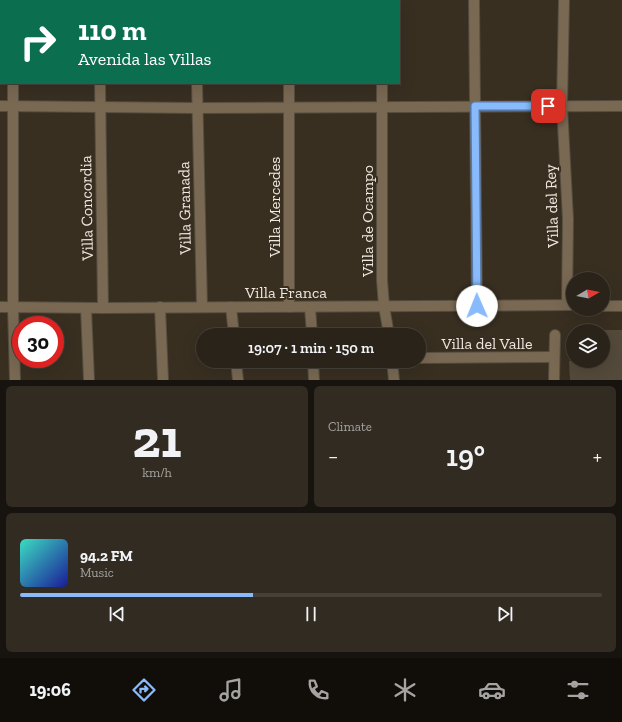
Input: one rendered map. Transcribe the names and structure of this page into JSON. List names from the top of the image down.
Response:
{
  "streets": {
    "street": [
      "Villa del Rey",
      "Villa Mercedes",
      "Villa Concordia",
      "Villa Granada",
      "Villa de Ocampo",
      "Villa Franca",
      "Villa del Valle"
    ]
  },
  "crossings": [
    ["Villa Mercedes", "Villa Franca"],
    ["Villa Concordia", "Villa Franca"],
    ["Villa Granada", "Villa Franca"],
    ["Villa de Ocampo", "Villa Franca"]
  ],
  "north": "right",
  "page": {
    "turn": ["110 m", "Avenida las Villas"],
    "limit": "30",
    "trip": "19:07 · 1 min · 150 m",
    "tile": [
      ["21", "km/h"],
      "Climate"
    ],
    "heat": ["−", "19°", "+"],
    "song": ["94.2 FM", "Music"],
    "tabs": "19:06"
  }
}
